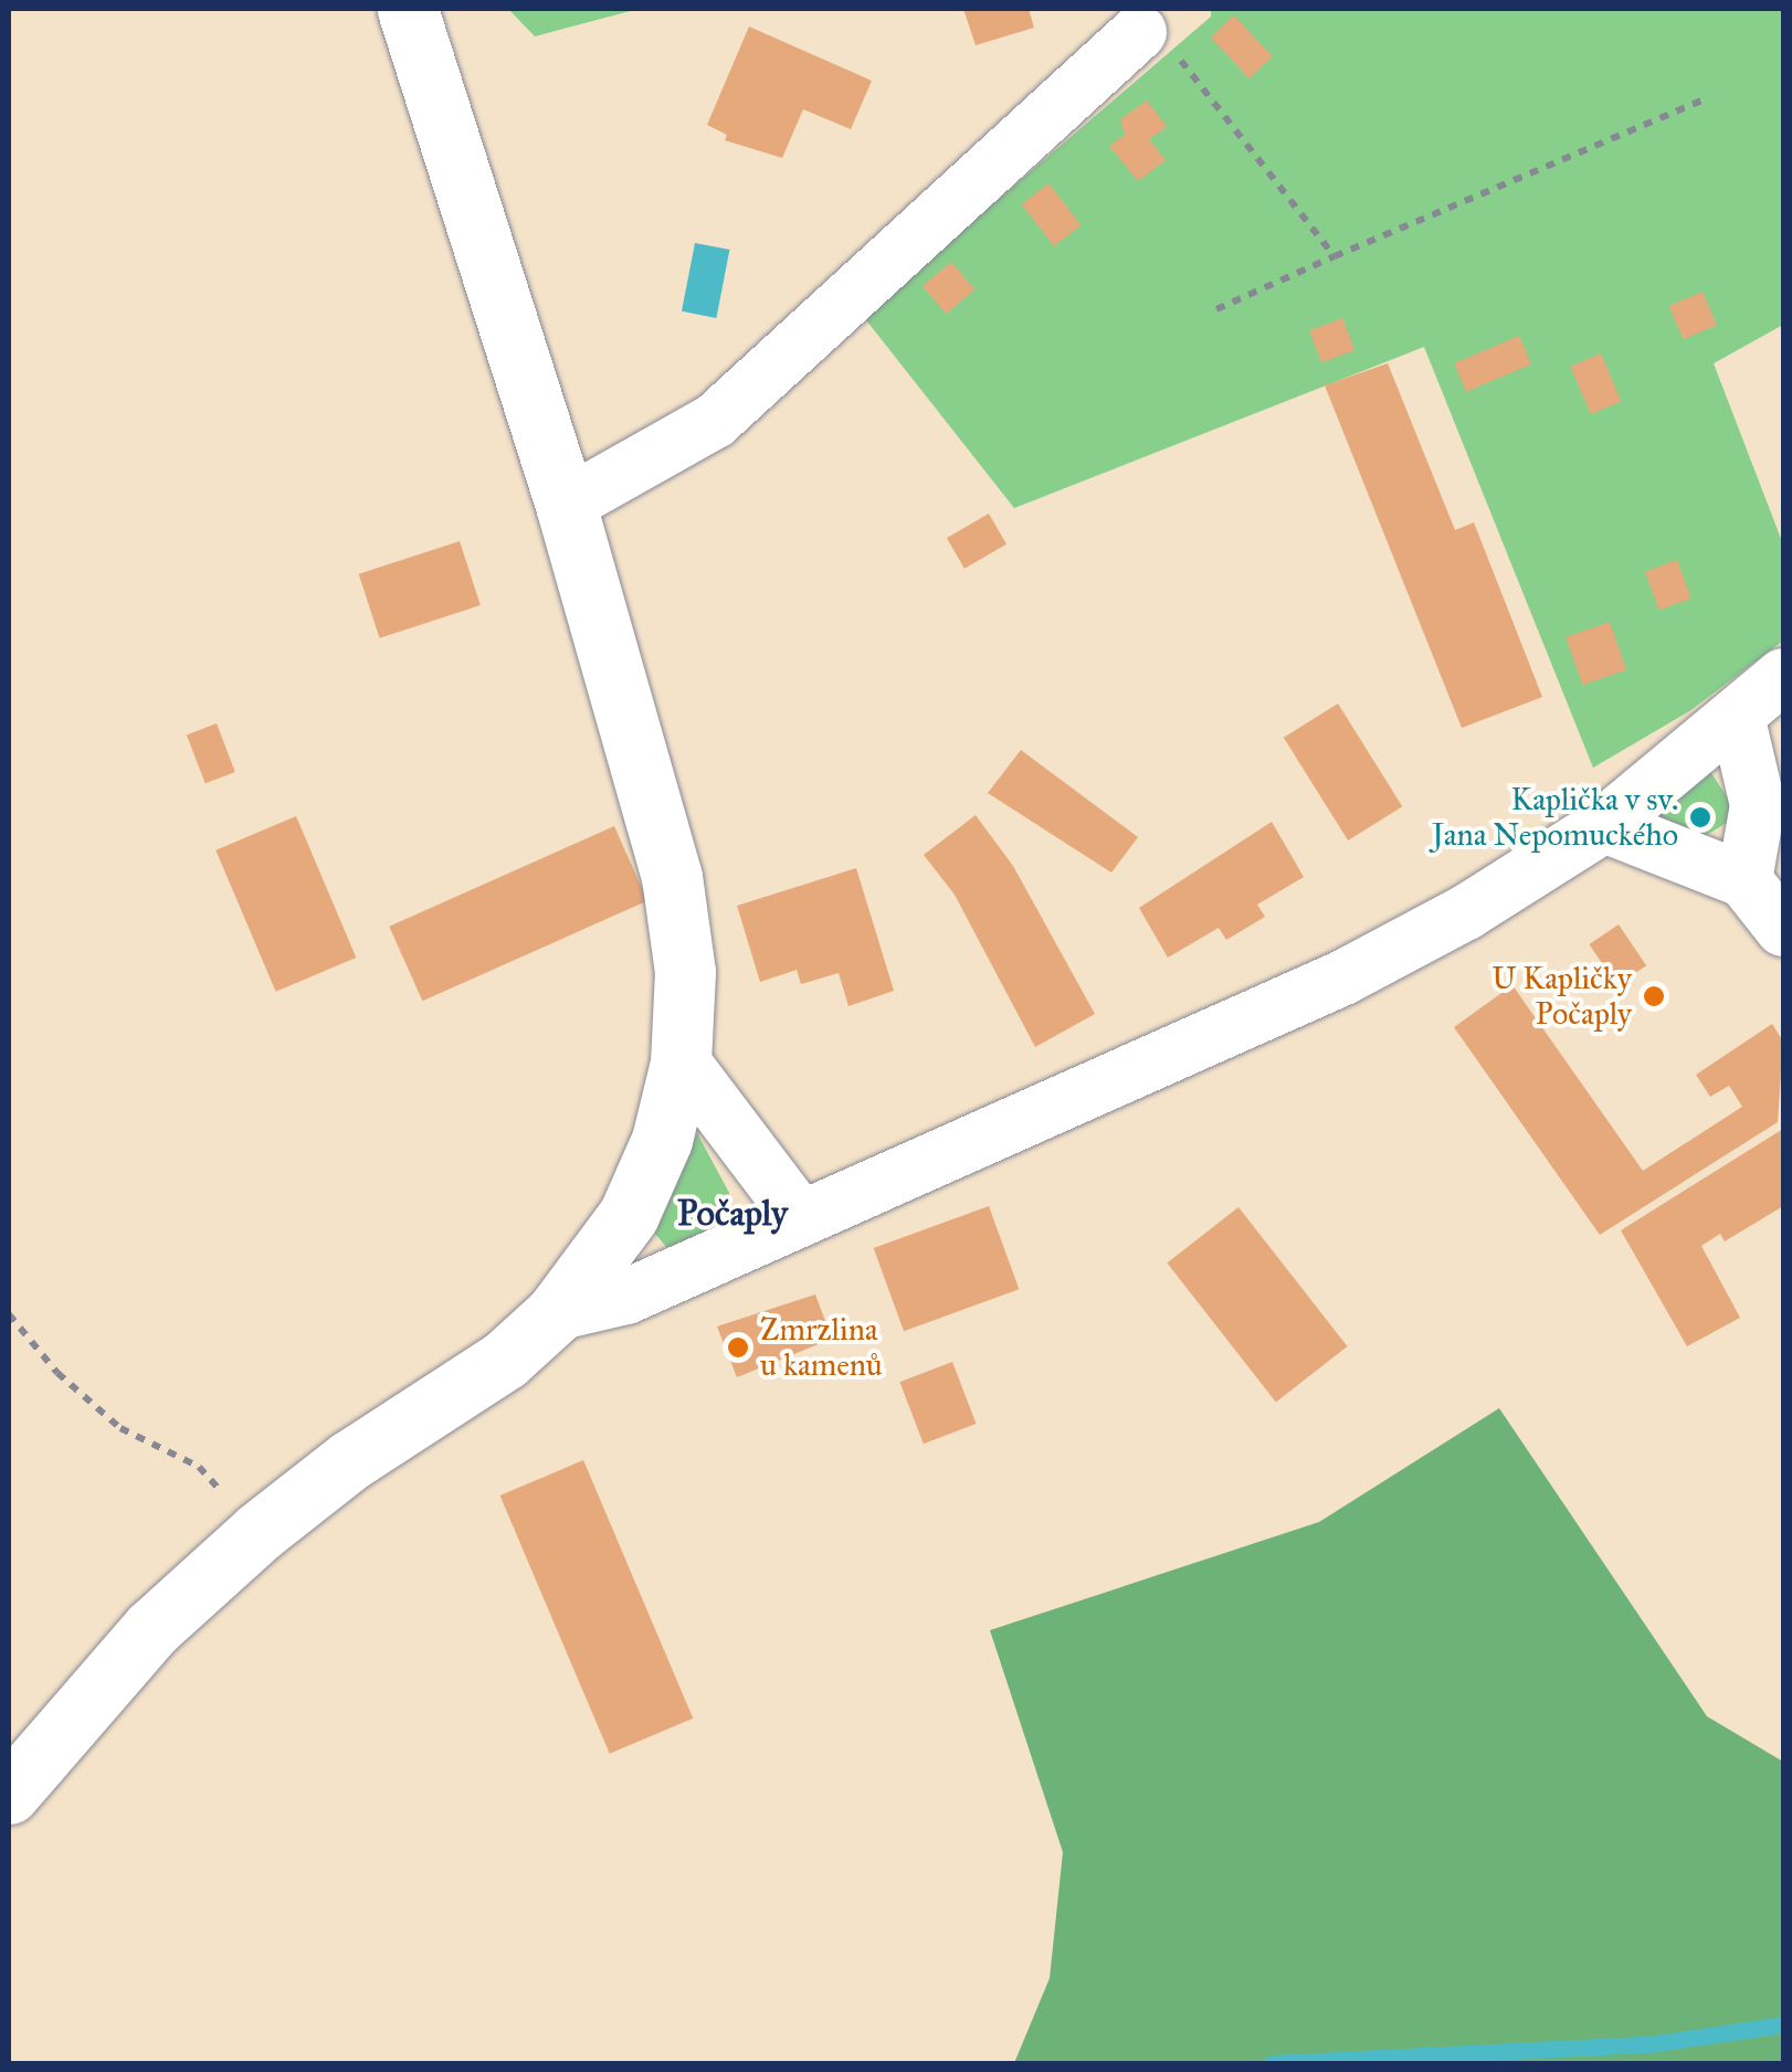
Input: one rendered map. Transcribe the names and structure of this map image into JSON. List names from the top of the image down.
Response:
{
  "districts": ["Počaply"],
  "places": ["Kaplička v sv. Jana Nepomuckého", "U Kapličky Počaply", "Zmrzlina u kamenů"]
}
